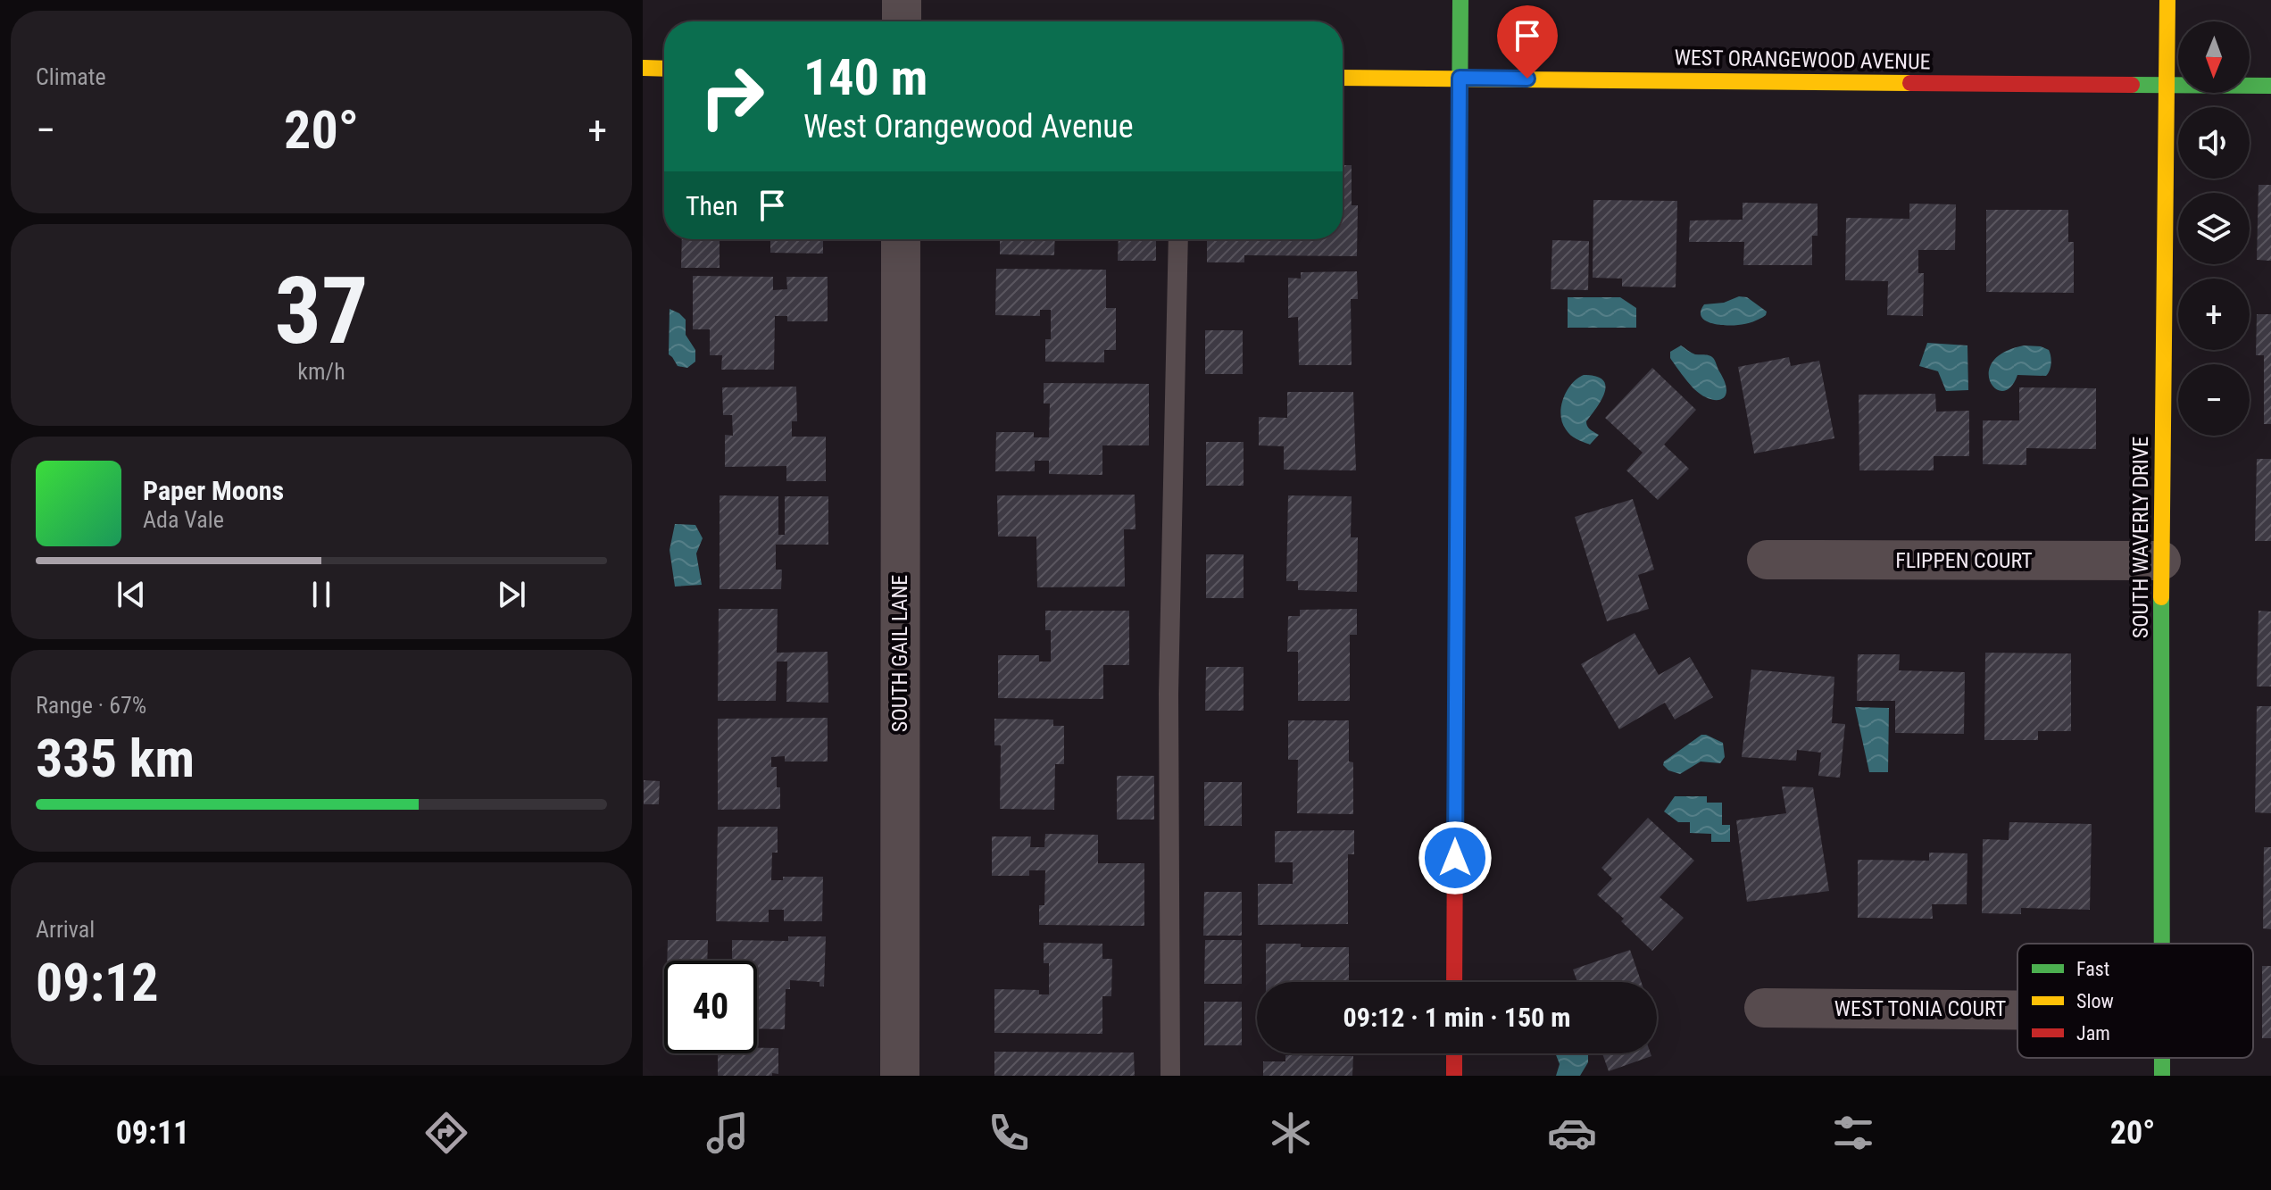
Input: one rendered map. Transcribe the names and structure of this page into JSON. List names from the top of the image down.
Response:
{
  "streets": {
    "street": [
      "WEST ORANGEWOOD AVENUE",
      "SOUTH WAVERLY DRIVE",
      "FLIPPEN COURT",
      "SOUTH GAIL LANE",
      "WEST TONIA COURT"
    ]
  },
  "crossings": [
    ["WEST ORANGEWOOD AVENUE", "SOUTH WAVERLY DRIVE"],
    ["SOUTH WAVERLY DRIVE", "FLIPPEN COURT"]
  ],
  "legend": ["Fast", "Slow", "Jam"],
  "north": "bottom",
  "page": {
    "tile": [
      "Climate",
      ["37", "km/h"],
      ["Range · 67%", "335 km"],
      ["Arrival", "09:12"]
    ],
    "map_buttons": ["+", "−"],
    "turn": ["140 m", "West Orangewood Avenue"],
    "heat": ["−", "20°", "+"],
    "then": "Then",
    "song": ["Paper Moons", "Ada Vale"],
    "limit": "40",
    "trip": "09:12 · 1 min · 150 m",
    "tabs": ["09:11", "20°"]
  }
}
